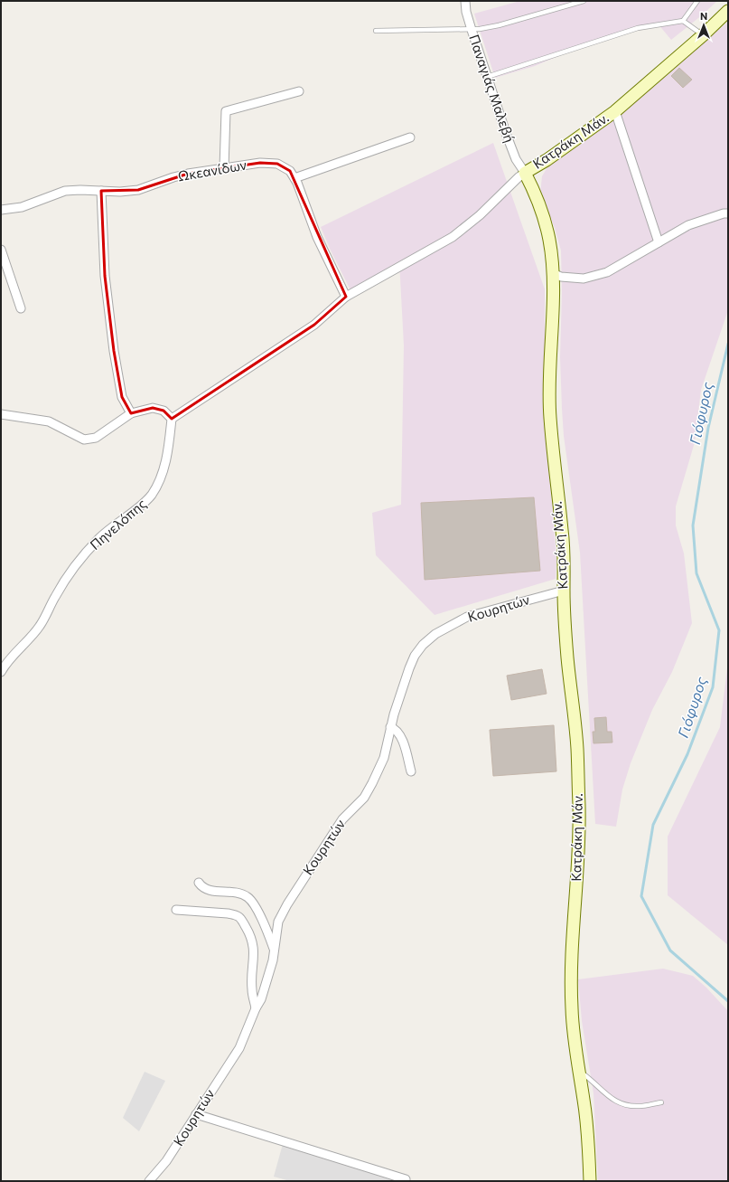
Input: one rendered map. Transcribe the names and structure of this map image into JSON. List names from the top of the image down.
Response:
{
  "streets": {
    "street": [
      "Παναγιάς Μαλεβή",
      "Κατράκη Μάν.",
      "Ωκεανίδων",
      "Πηνελόπης",
      "Κουρητών"
    ]
  },
  "crossings": [
    ["Παναγιάς Μαλεβή", "Κατράκη Μάν."],
    ["Κατράκη Μάν.", "Κουρητών"]
  ],
  "water": ["Γιόφυρος"],
  "north": "top"
}
